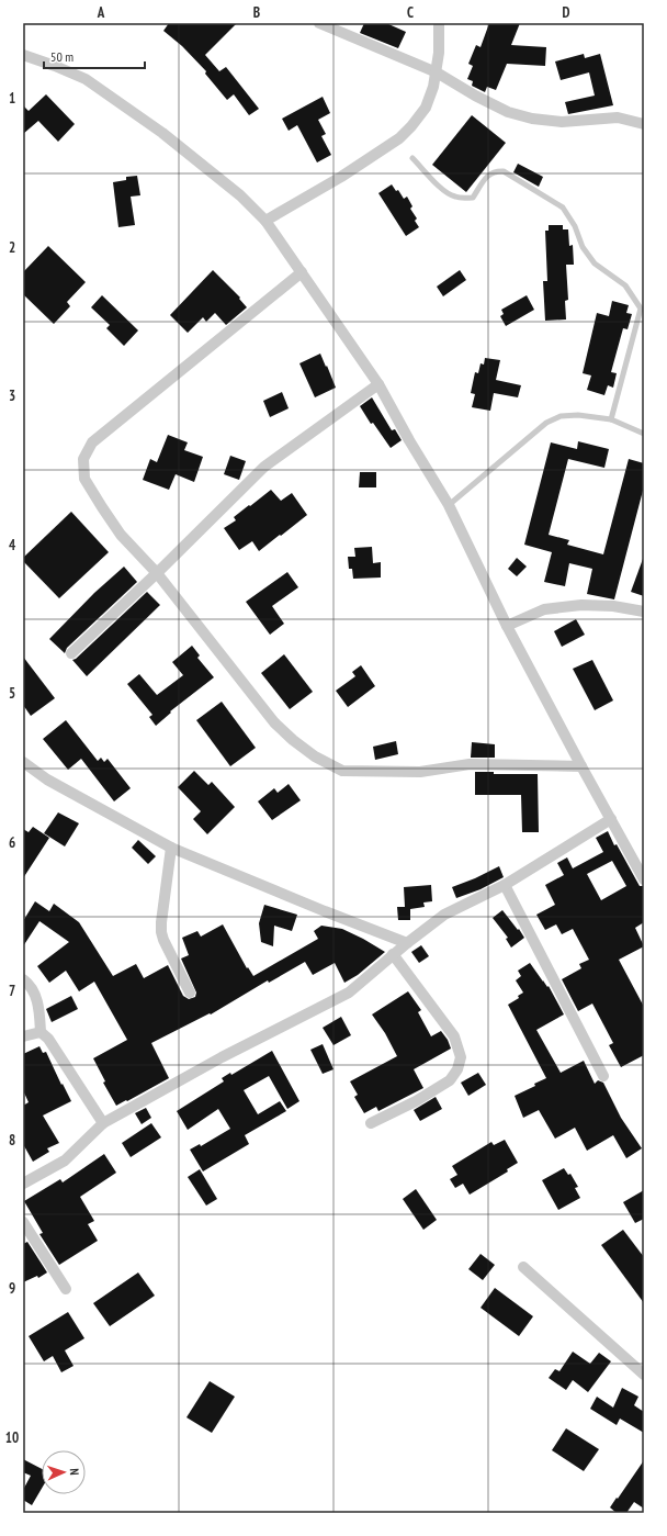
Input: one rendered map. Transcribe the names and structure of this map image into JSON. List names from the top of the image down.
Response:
{
  "scale_bar": "50 m",
  "north": "right",
  "grid": {
    "columns": [
      "A",
      "B",
      "C",
      "D"
    ],
    "rows": [
      "1",
      "2",
      "3",
      "4",
      "5",
      "6",
      "7",
      "8",
      "9",
      "10"
    ]
  }
}
